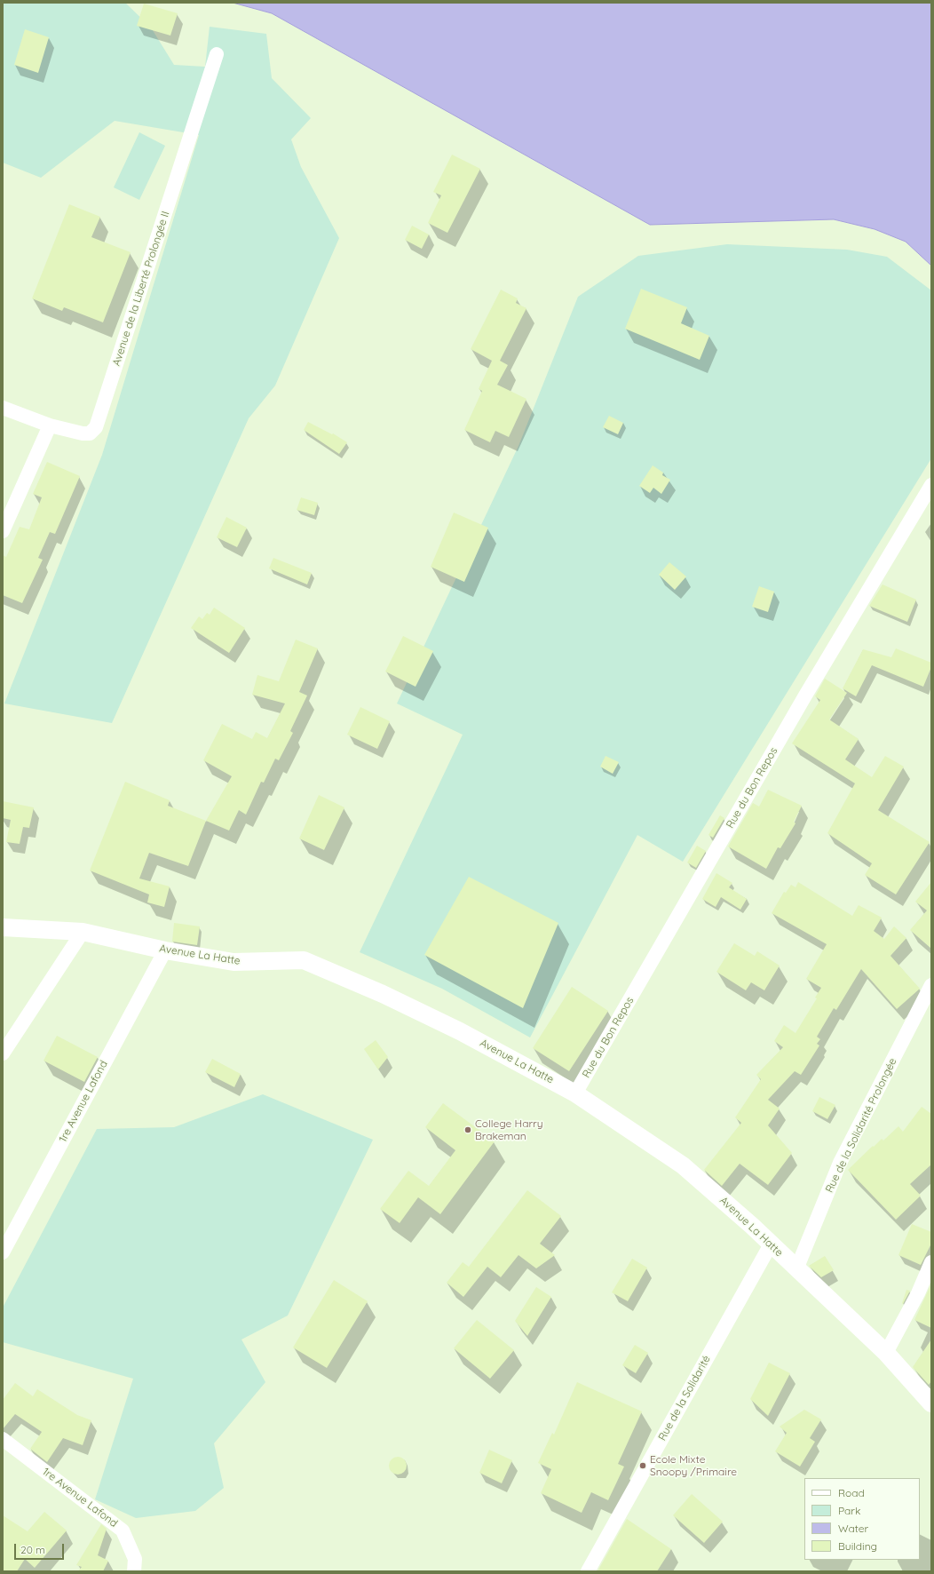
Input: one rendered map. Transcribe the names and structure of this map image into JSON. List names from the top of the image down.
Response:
{
  "streets": {
    "street": [
      "Avenue de la Liberté Prolongée II",
      "Rue du Bon Repos",
      "Avenue La Hatte",
      "1re Avenue Lafond",
      "Rue de la Solidarité Prolongée",
      "Rue de la Solidarité"
    ]
  },
  "crossings": [
    ["Rue du Bon Repos", "Avenue La Hatte"],
    ["Avenue La Hatte", "1re Avenue Lafond"],
    ["Avenue La Hatte", "Rue de la Solidarité Prolongée"],
    ["Avenue La Hatte", "Rue de la Solidarité"]
  ],
  "places": ["College Harry Brakeman", "Ecole Mixte Snoopy /Primaire"],
  "legend": [
    "Road",
    "Park",
    "Water",
    "Building"
  ],
  "scale_bar": "20 m"
}
